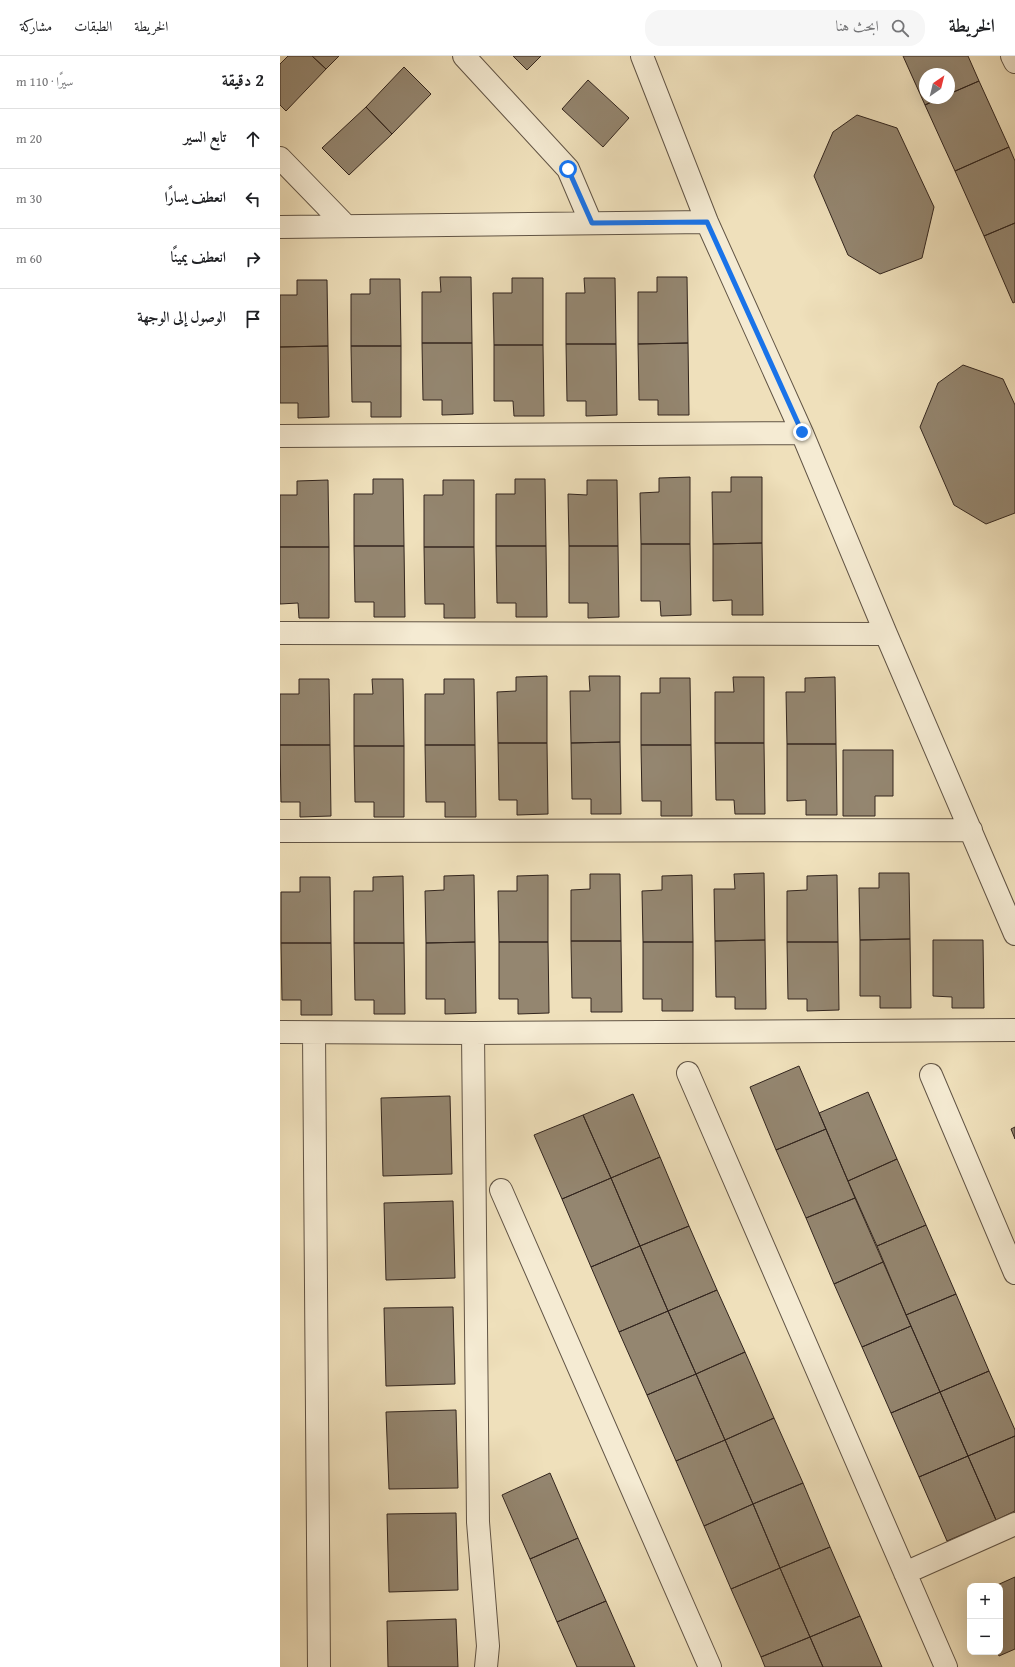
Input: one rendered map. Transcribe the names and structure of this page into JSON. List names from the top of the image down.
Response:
{
  "north": "top right",
  "page": {
    "header": "الخريطة",
    "search": "ابحث هنا",
    "nav": ["الخريطة", "الطبقات", "مشاركة"],
    "heading": ["2 دقيقة", "سيرًا · 110 m"],
    "list": [
      ["تابع السير", "20 m"],
      ["انعطف يسارًا", "30 m"],
      ["انعطف يمينًا", "60 m"],
      "الوصول إلى الوجهة"
    ],
    "map_buttons": ["+", "−"]
  }
}
